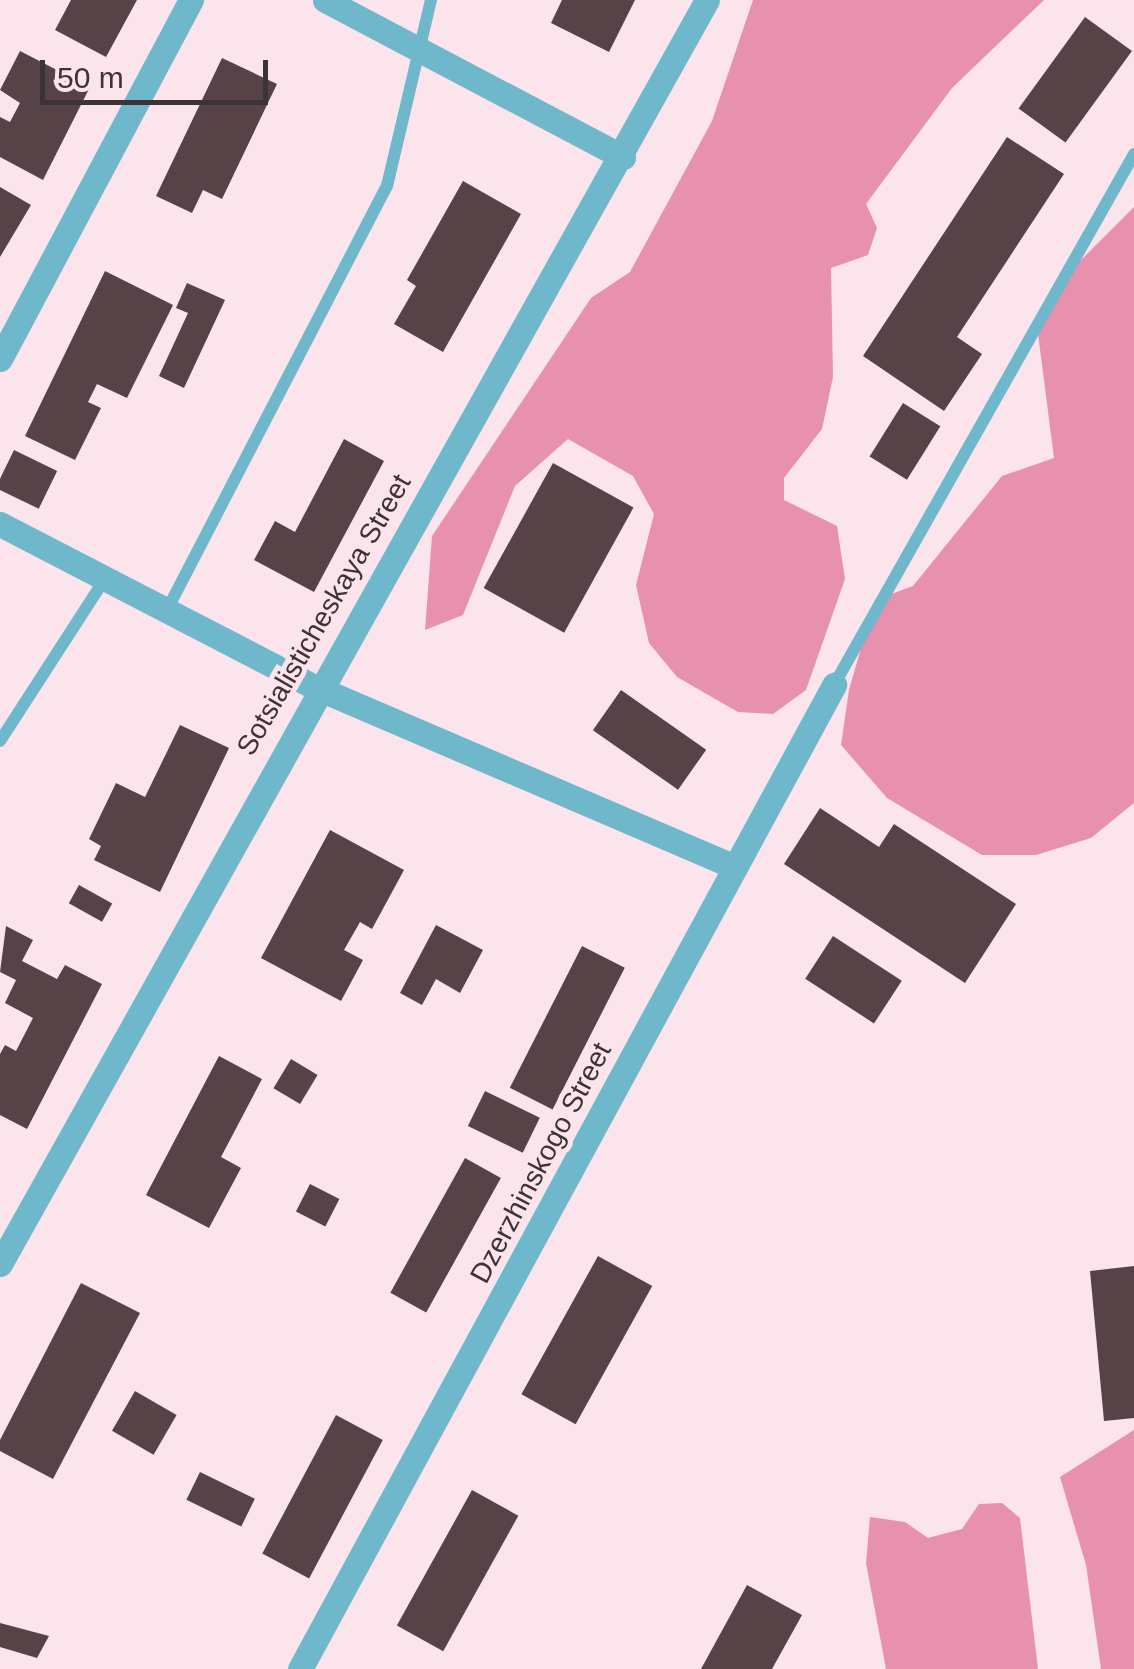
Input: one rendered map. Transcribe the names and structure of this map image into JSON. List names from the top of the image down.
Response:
{
  "streets": {
    "street": ["Sotsialisticheskaya Street", "Dzerzhinskogo Street"]
  },
  "scale_bar": "50 m"
}
